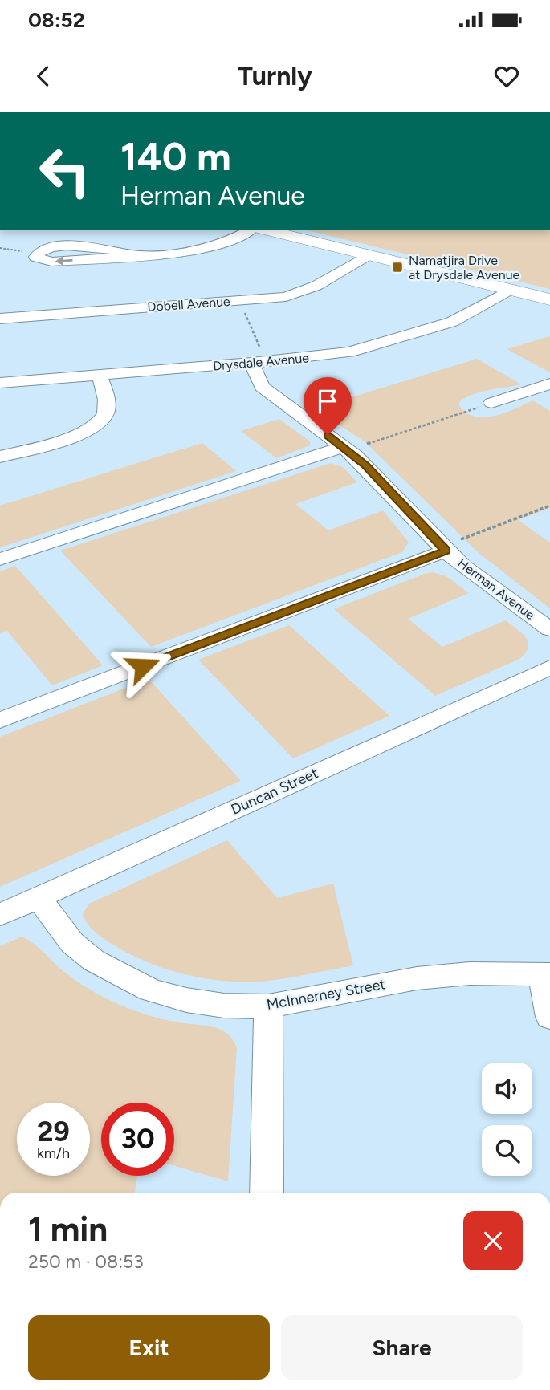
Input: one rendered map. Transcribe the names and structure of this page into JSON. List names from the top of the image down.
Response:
{
  "streets": {
    "street": [
      "Dobell Avenue",
      "Drysdale Avenue",
      "Herman Avenue",
      "Duncan Street",
      "McInnerney Street"
    ]
  },
  "crossings": [
    ["Drysdale Avenue", "Herman Avenue"],
    ["Duncan Street", "McInnerney Street"]
  ],
  "places": {
    "transit": ["Namatjira Drive at Drysdale Avenue"]
  },
  "page": {
    "status": "08:52",
    "header": "Turnly",
    "turn": ["140 m", "Herman Avenue"],
    "speed": "29 km/h",
    "limit": "30",
    "heading": ["1 min", "250 m · 08:53"],
    "buttons": ["Exit", "Share"]
  }
}
